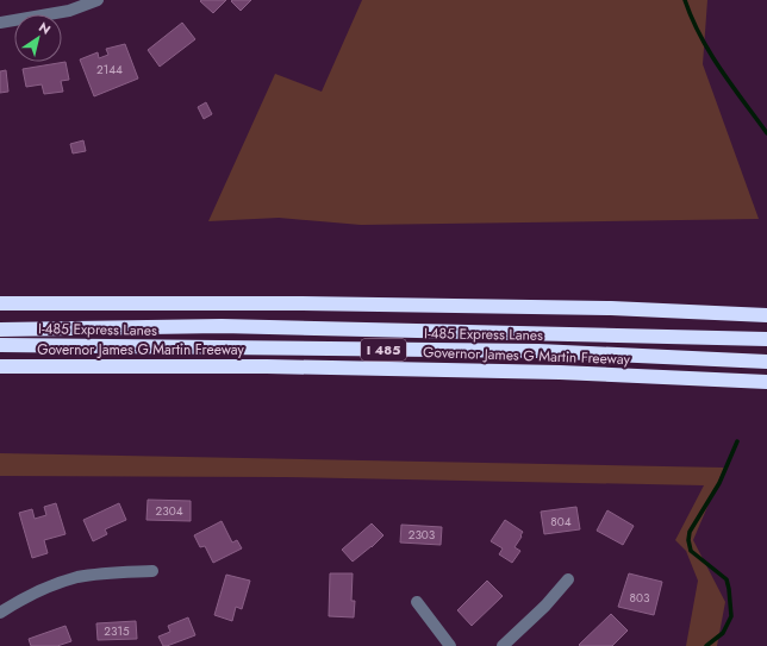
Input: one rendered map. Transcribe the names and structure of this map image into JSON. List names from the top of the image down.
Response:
{
  "streets": {
    "highway": ["I-485 Express Lanes", "Governor James G Martin Freeway", "I 485"]
  },
  "house_numbers": [
    "2144",
    "2304",
    "804",
    "2303",
    "803",
    "2315"
  ],
  "north": "top right"
}
